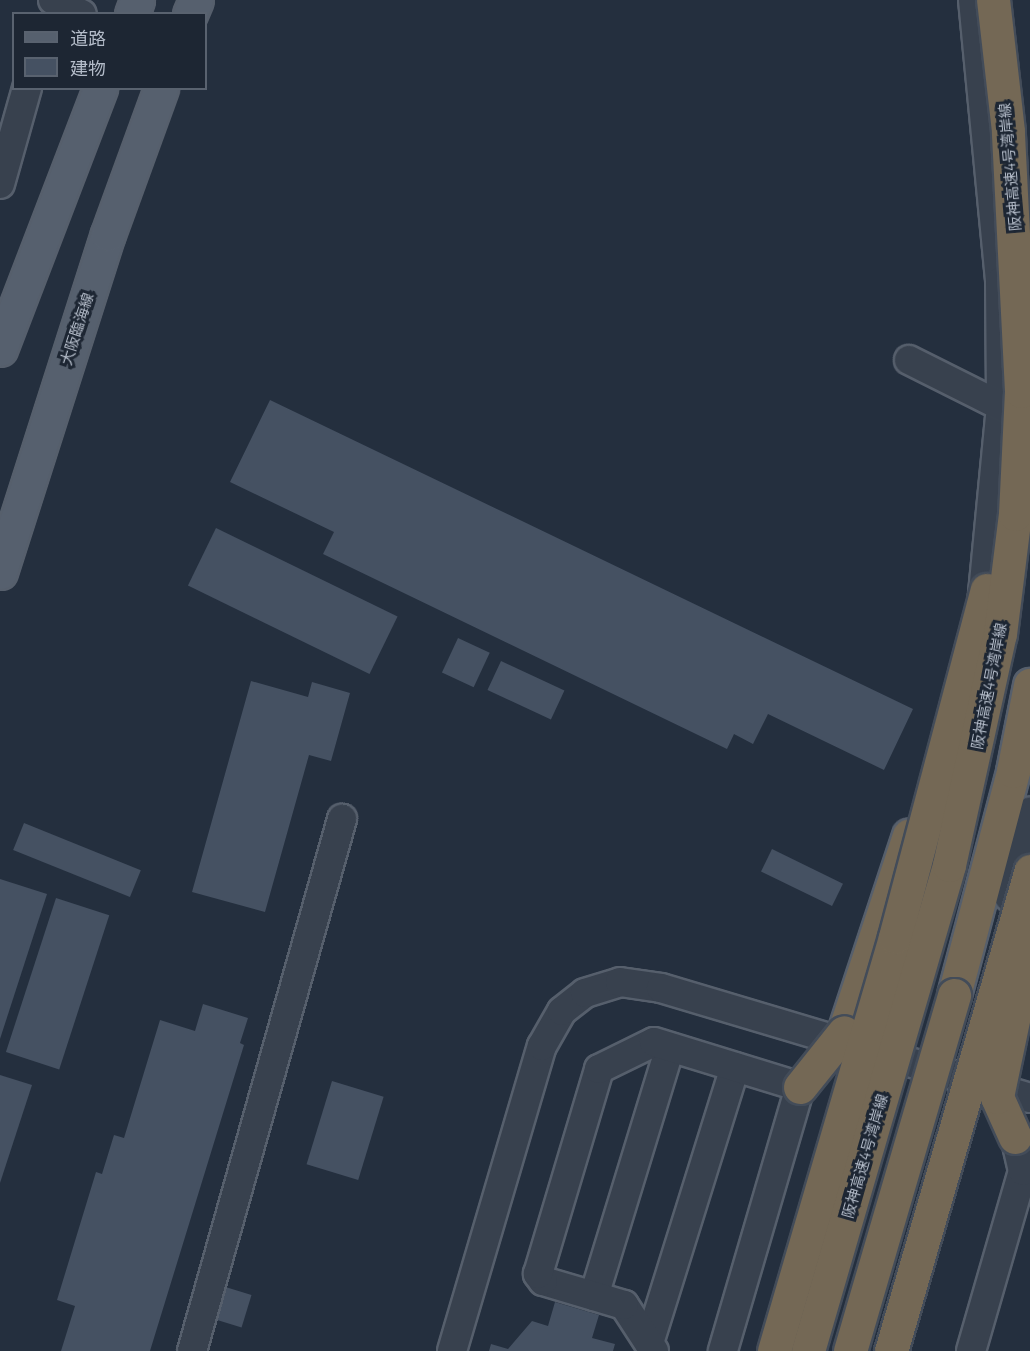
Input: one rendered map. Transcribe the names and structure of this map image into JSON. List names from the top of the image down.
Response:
{
  "streets": {
    "highway": ["阪神高速4号湾岸線"],
    "main road": ["大阪臨海線"]
  },
  "legend": ["道路", "建物"]
}
